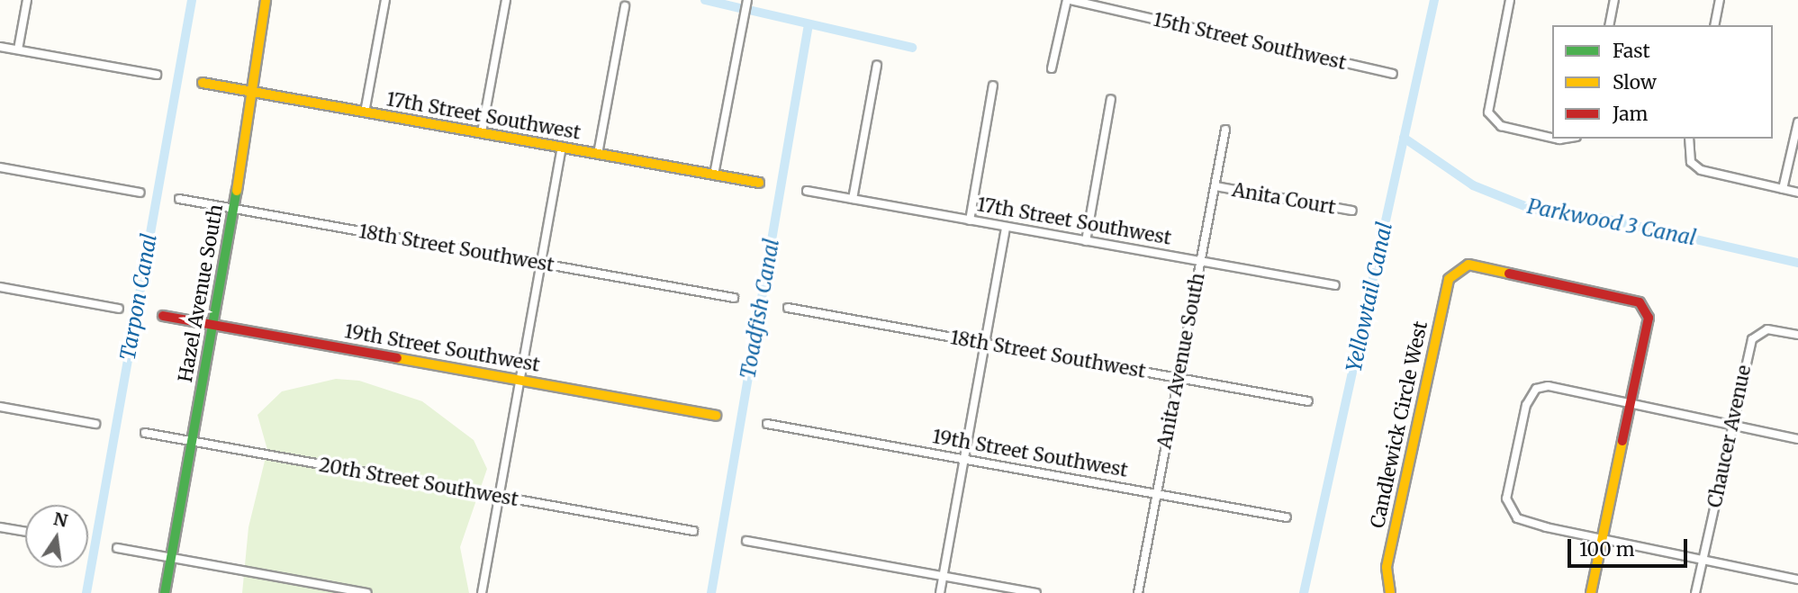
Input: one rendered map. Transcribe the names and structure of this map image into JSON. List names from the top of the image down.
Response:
{
  "streets": {
    "street": [
      "15th Street Southwest",
      "17th Street Southwest",
      "Anita Court",
      "18th Street Southwest",
      "Hazel Avenue South",
      "19th Street Southwest",
      "Anita Avenue South",
      "Candlewick Circle West",
      "Chaucer Avenue",
      "20th Street Southwest"
    ]
  },
  "crossings": [
    ["17th Street Southwest", "Hazel Avenue South"],
    ["17th Street Southwest", "Anita Avenue South"],
    ["Anita Court", "Anita Avenue South"],
    ["18th Street Southwest", "Hazel Avenue South"],
    ["18th Street Southwest", "Anita Avenue South"],
    ["Hazel Avenue South", "19th Street Southwest"],
    ["Hazel Avenue South", "20th Street Southwest"],
    ["19th Street Southwest", "Anita Avenue South"]
  ],
  "water": [
    "Parkwood 3 Canal",
    "Tarpon Canal",
    "Yellowtail Canal",
    "Toadfish Canal"
  ],
  "legend": ["Fast", "Slow", "Jam"],
  "scale_bar": "100 m",
  "north": "top"
}
